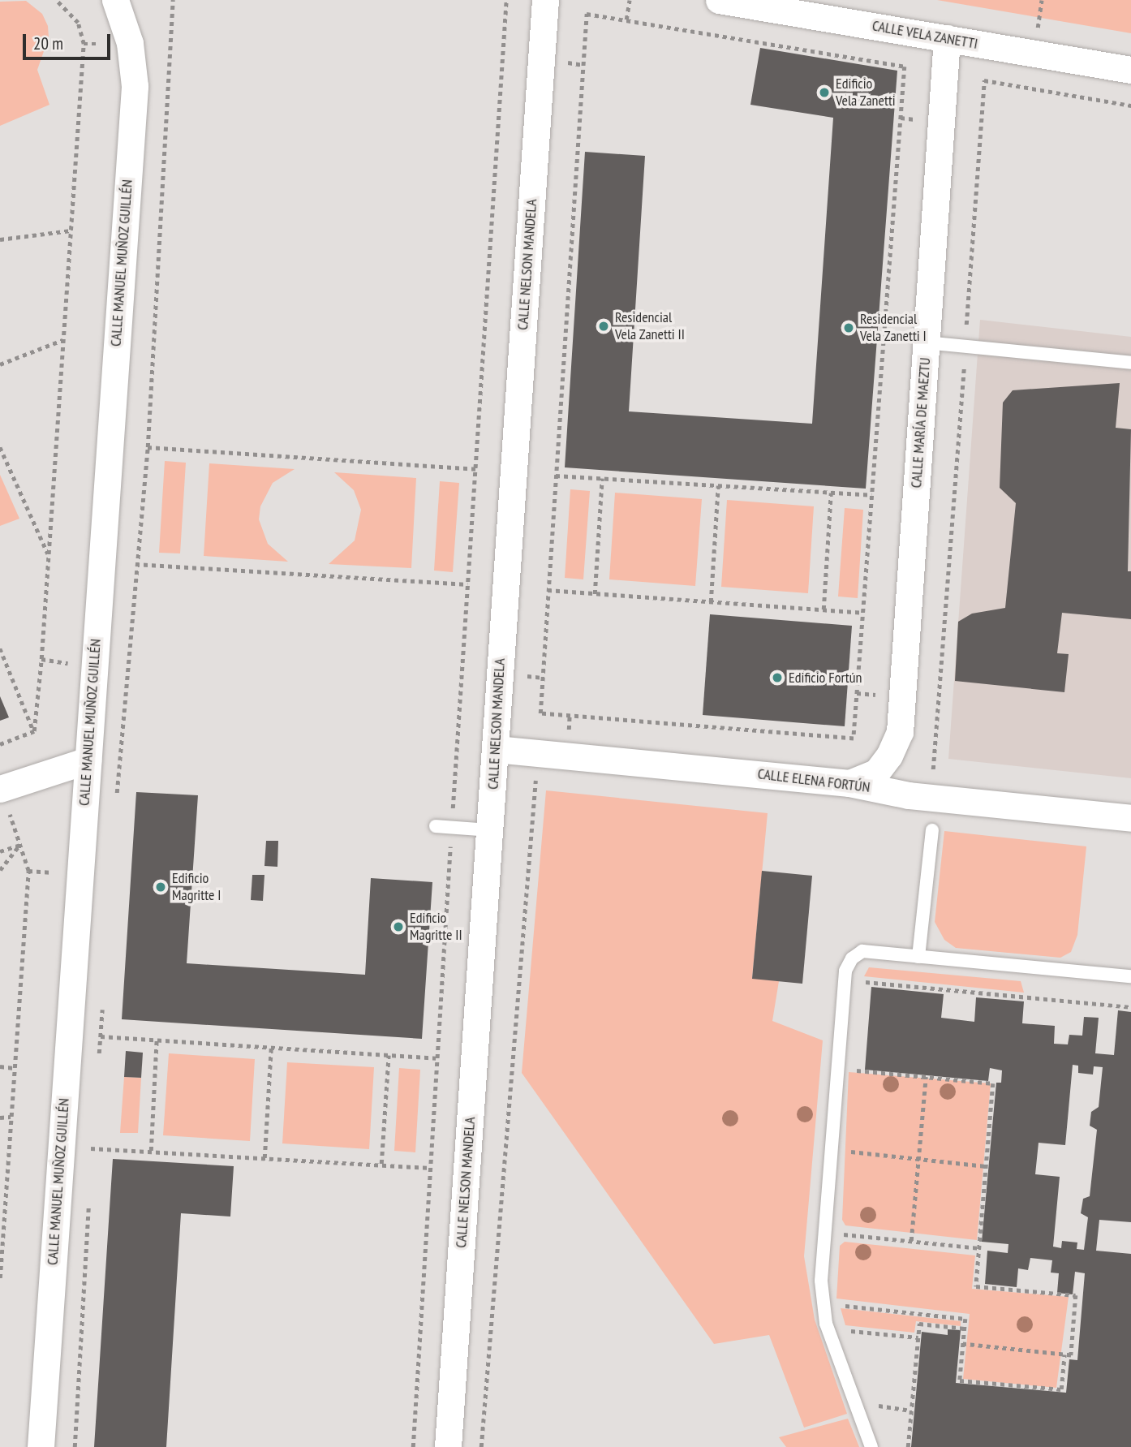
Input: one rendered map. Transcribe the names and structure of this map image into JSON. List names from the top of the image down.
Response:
{
  "streets": {
    "street": [
      "CALLE VELA ZANETTI",
      "CALLE MANUEL MUÑOZ GUILLÉN",
      "CALLE NELSON MANDELA",
      "CALLE MARÍA DE MAEZTU",
      "CALLE ELENA FORTÚN"
    ]
  },
  "crossings": [
    ["CALLE VELA ZANETTI", "CALLE MARÍA DE MAEZTU"],
    ["CALLE NELSON MANDELA", "CALLE ELENA FORTÚN"],
    ["CALLE MARÍA DE MAEZTU", "CALLE ELENA FORTÚN"]
  ],
  "places": [
    "Edificio Vela Zanetti",
    "Residencial Vela Zanetti II",
    "Residencial Vela Zanetti I",
    "Edificio Fortún",
    "Edificio Magritte I",
    "Edificio Magritte II"
  ],
  "scale_bar": "20 m"
}
